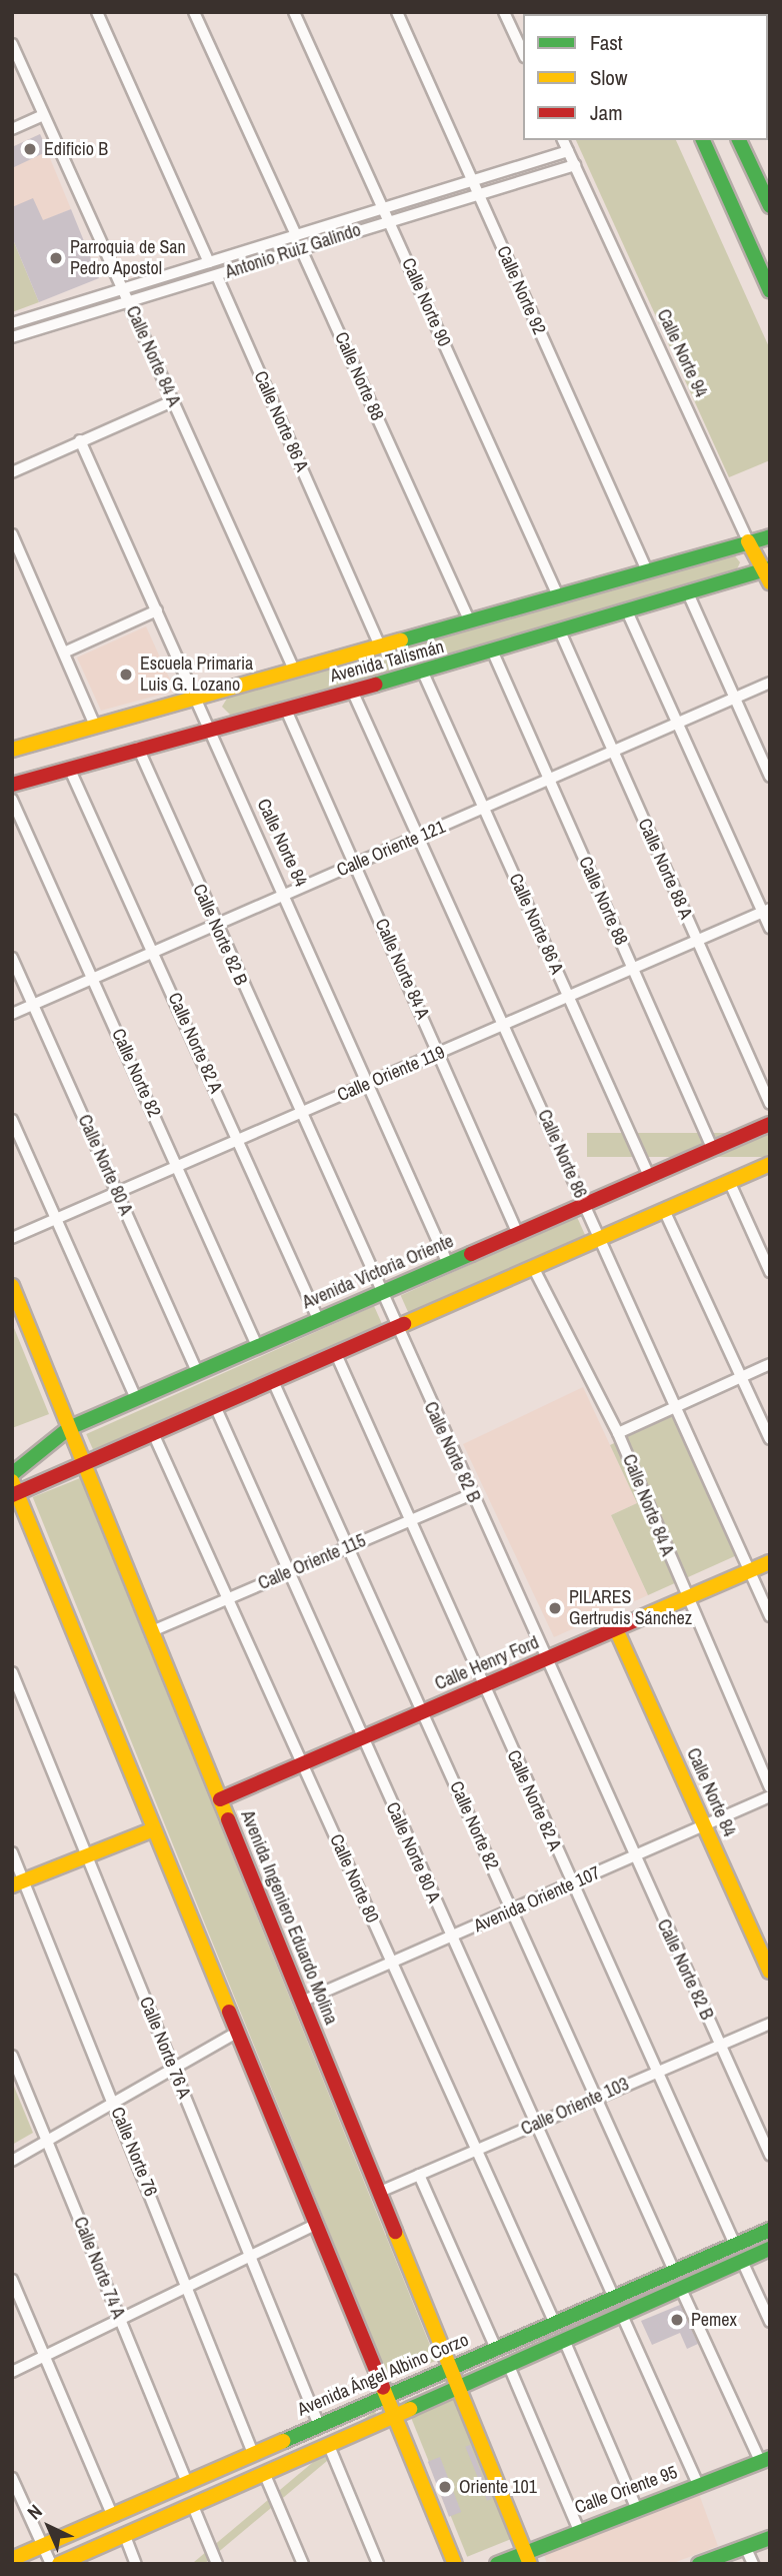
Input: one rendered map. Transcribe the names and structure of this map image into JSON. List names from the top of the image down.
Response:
{
  "streets": {
    "main road": [
      "Calle Norte 94",
      "Avenida Talismán",
      "Calle Norte 84",
      "Avenida Victoria Oriente",
      "Calle Henry Ford",
      "Avenida Ingeniero Eduardo Molina",
      "Avenida Ángel Albino Corzo",
      "Calle Oriente 95"
    ],
    "street": [
      "Antonio Ruiz Galindo",
      "Calle Norte 92",
      "Calle Norte 90",
      "Calle Norte 84 A",
      "Calle Norte 88",
      "Calle Norte 86 A",
      "Calle Oriente 121",
      "Calle Norte 88 A",
      "Calle Norte 82 B",
      "Calle Norte 82 A",
      "Calle Norte 82",
      "Calle Oriente 119",
      "Calle Norte 86",
      "Calle Norte 80 A",
      "Calle Oriente 115",
      "Calle Norte 80",
      "Avenida Oriente 107",
      "Calle Norte 76 A",
      "Calle Oriente 103",
      "Calle Norte 76",
      "Calle Norte 74 A"
    ]
  },
  "crossings": [
    ["Antonio Ruiz Galindo", "Calle Norte 92"],
    ["Antonio Ruiz Galindo", "Calle Norte 90"],
    ["Antonio Ruiz Galindo", "Calle Norte 94"],
    ["Antonio Ruiz Galindo", "Calle Norte 84 A"],
    ["Antonio Ruiz Galindo", "Calle Norte 88"],
    ["Antonio Ruiz Galindo", "Calle Norte 86 A"],
    ["Calle Norte 92", "Avenida Talismán"],
    ["Calle Norte 90", "Avenida Talismán"],
    ["Calle Norte 94", "Avenida Talismán"],
    ["Calle Norte 84 A", "Avenida Talismán"],
    ["Calle Norte 84 A", "Calle Oriente 121"],
    ["Calle Norte 84 A", "Calle Oriente 119"],
    ["Calle Norte 84 A", "Avenida Victoria Oriente"],
    ["Calle Norte 84 A", "Calle Henry Ford"],
    ["Calle Norte 88", "Avenida Talismán"],
    ["Calle Norte 88", "Calle Oriente 121"],
    ["Calle Norte 88", "Calle Oriente 119"],
    ["Calle Norte 88", "Avenida Victoria Oriente"],
    ["Calle Norte 86 A", "Avenida Talismán"],
    ["Calle Norte 86 A", "Calle Oriente 121"],
    ["Calle Norte 86 A", "Calle Oriente 119"],
    ["Calle Norte 86 A", "Avenida Victoria Oriente"],
    ["Avenida Talismán", "Calle Norte 84"],
    ["Avenida Talismán", "Calle Norte 88 A"],
    ["Avenida Talismán", "Calle Norte 82 B"],
    ["Avenida Talismán", "Calle Norte 82 A"],
    ["Avenida Talismán", "Calle Norte 86"],
    ["Calle Norte 84", "Calle Oriente 121"],
    ["Calle Norte 84", "Calle Oriente 119"],
    ["Calle Norte 84", "Avenida Victoria Oriente"],
    ["Calle Norte 84", "Calle Henry Ford"],
    ["Calle Norte 84", "Avenida Oriente 107"],
    ["Calle Oriente 121", "Calle Norte 88 A"],
    ["Calle Oriente 121", "Calle Norte 82 B"],
    ["Calle Oriente 121", "Calle Norte 82 A"],
    ["Calle Oriente 121", "Calle Norte 82"],
    ["Calle Oriente 121", "Calle Norte 86"],
    ["Calle Oriente 121", "Calle Norte 80 A"],
    ["Calle Norte 88 A", "Calle Oriente 119"],
    ["Calle Norte 82 B", "Calle Oriente 119"],
    ["Calle Norte 82 B", "Avenida Victoria Oriente"],
    ["Calle Norte 82 B", "Calle Oriente 115"],
    ["Calle Norte 82 B", "Calle Henry Ford"],
    ["Calle Norte 82 B", "Avenida Oriente 107"],
    ["Calle Norte 82 B", "Calle Oriente 103"],
    ["Calle Norte 82 A", "Calle Oriente 119"],
    ["Calle Norte 82 A", "Avenida Victoria Oriente"],
    ["Calle Norte 82 A", "Calle Oriente 115"],
    ["Calle Norte 82 A", "Calle Henry Ford"],
    ["Calle Norte 82 A", "Avenida Oriente 107"],
    ["Calle Norte 82 A", "Calle Oriente 103"],
    ["Calle Norte 82 A", "Avenida Ángel Albino Corzo"],
    ["Calle Norte 82", "Calle Oriente 119"],
    ["Calle Norte 82", "Avenida Victoria Oriente"],
    ["Calle Norte 82", "Calle Oriente 115"],
    ["Calle Norte 82", "Calle Henry Ford"],
    ["Calle Norte 82", "Avenida Oriente 107"],
    ["Calle Norte 82", "Calle Oriente 103"],
    ["Calle Norte 82", "Avenida Ángel Albino Corzo"],
    ["Calle Oriente 119", "Calle Norte 86"],
    ["Calle Oriente 119", "Calle Norte 80 A"],
    ["Calle Norte 86", "Avenida Victoria Oriente"],
    ["Calle Norte 86", "Calle Henry Ford"],
    ["Calle Norte 80 A", "Avenida Victoria Oriente"],
    ["Calle Norte 80 A", "Calle Oriente 115"],
    ["Calle Norte 80 A", "Calle Henry Ford"],
    ["Calle Norte 80 A", "Avenida Oriente 107"],
    ["Calle Norte 80 A", "Calle Oriente 103"],
    ["Calle Norte 80 A", "Avenida Ángel Albino Corzo"],
    ["Avenida Victoria Oriente", "Avenida Ingeniero Eduardo Molina"],
    ["Calle Oriente 115", "Calle Norte 80"],
    ["Calle Oriente 115", "Avenida Ingeniero Eduardo Molina"],
    ["Calle Henry Ford", "Calle Norte 80"],
    ["Calle Henry Ford", "Avenida Ingeniero Eduardo Molina"],
    ["Calle Norte 80", "Avenida Oriente 107"],
    ["Calle Norte 80", "Calle Oriente 103"],
    ["Calle Norte 80", "Avenida Ángel Albino Corzo"],
    ["Avenida Oriente 107", "Avenida Ingeniero Eduardo Molina"],
    ["Avenida Ingeniero Eduardo Molina", "Calle Oriente 103"],
    ["Avenida Ingeniero Eduardo Molina", "Avenida Ángel Albino Corzo"],
    ["Avenida Ingeniero Eduardo Molina", "Calle Oriente 95"],
    ["Calle Norte 76 A", "Avenida Ángel Albino Corzo"],
    ["Calle Norte 76", "Avenida Ángel Albino Corzo"],
    ["Calle Norte 74 A", "Avenida Ángel Albino Corzo"]
  ],
  "places": [
    "Edificio B",
    "Parroquia de San Pedro Apostol",
    "Escuela Primaria Luis G. Lozano",
    "PILARES Gertrudis Sánchez",
    "Pemex",
    "Oriente 101"
  ],
  "legend": ["Fast", "Slow", "Jam"],
  "north": "top left"
}
